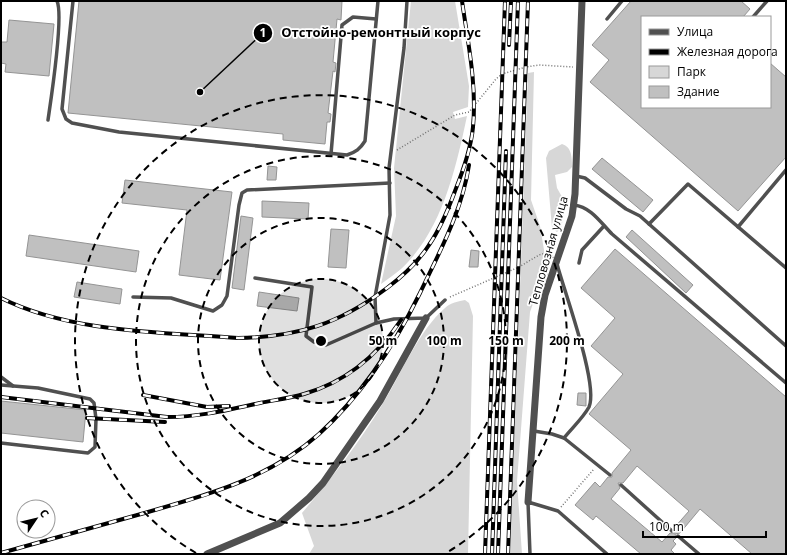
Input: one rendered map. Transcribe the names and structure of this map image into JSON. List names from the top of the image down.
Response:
{
  "streets": {
    "street": ["Тепловозная улица"]
  },
  "places": ["Отстойно-ремонтный корпус"],
  "legend": [
    "Улица",
    "Железная дорога",
    "Парк",
    "Здание"
  ],
  "scale_bar": "100 m",
  "north": "top right",
  "rings": [
    "50 m",
    "100 m",
    "150 m",
    "200 m"
  ]
}
